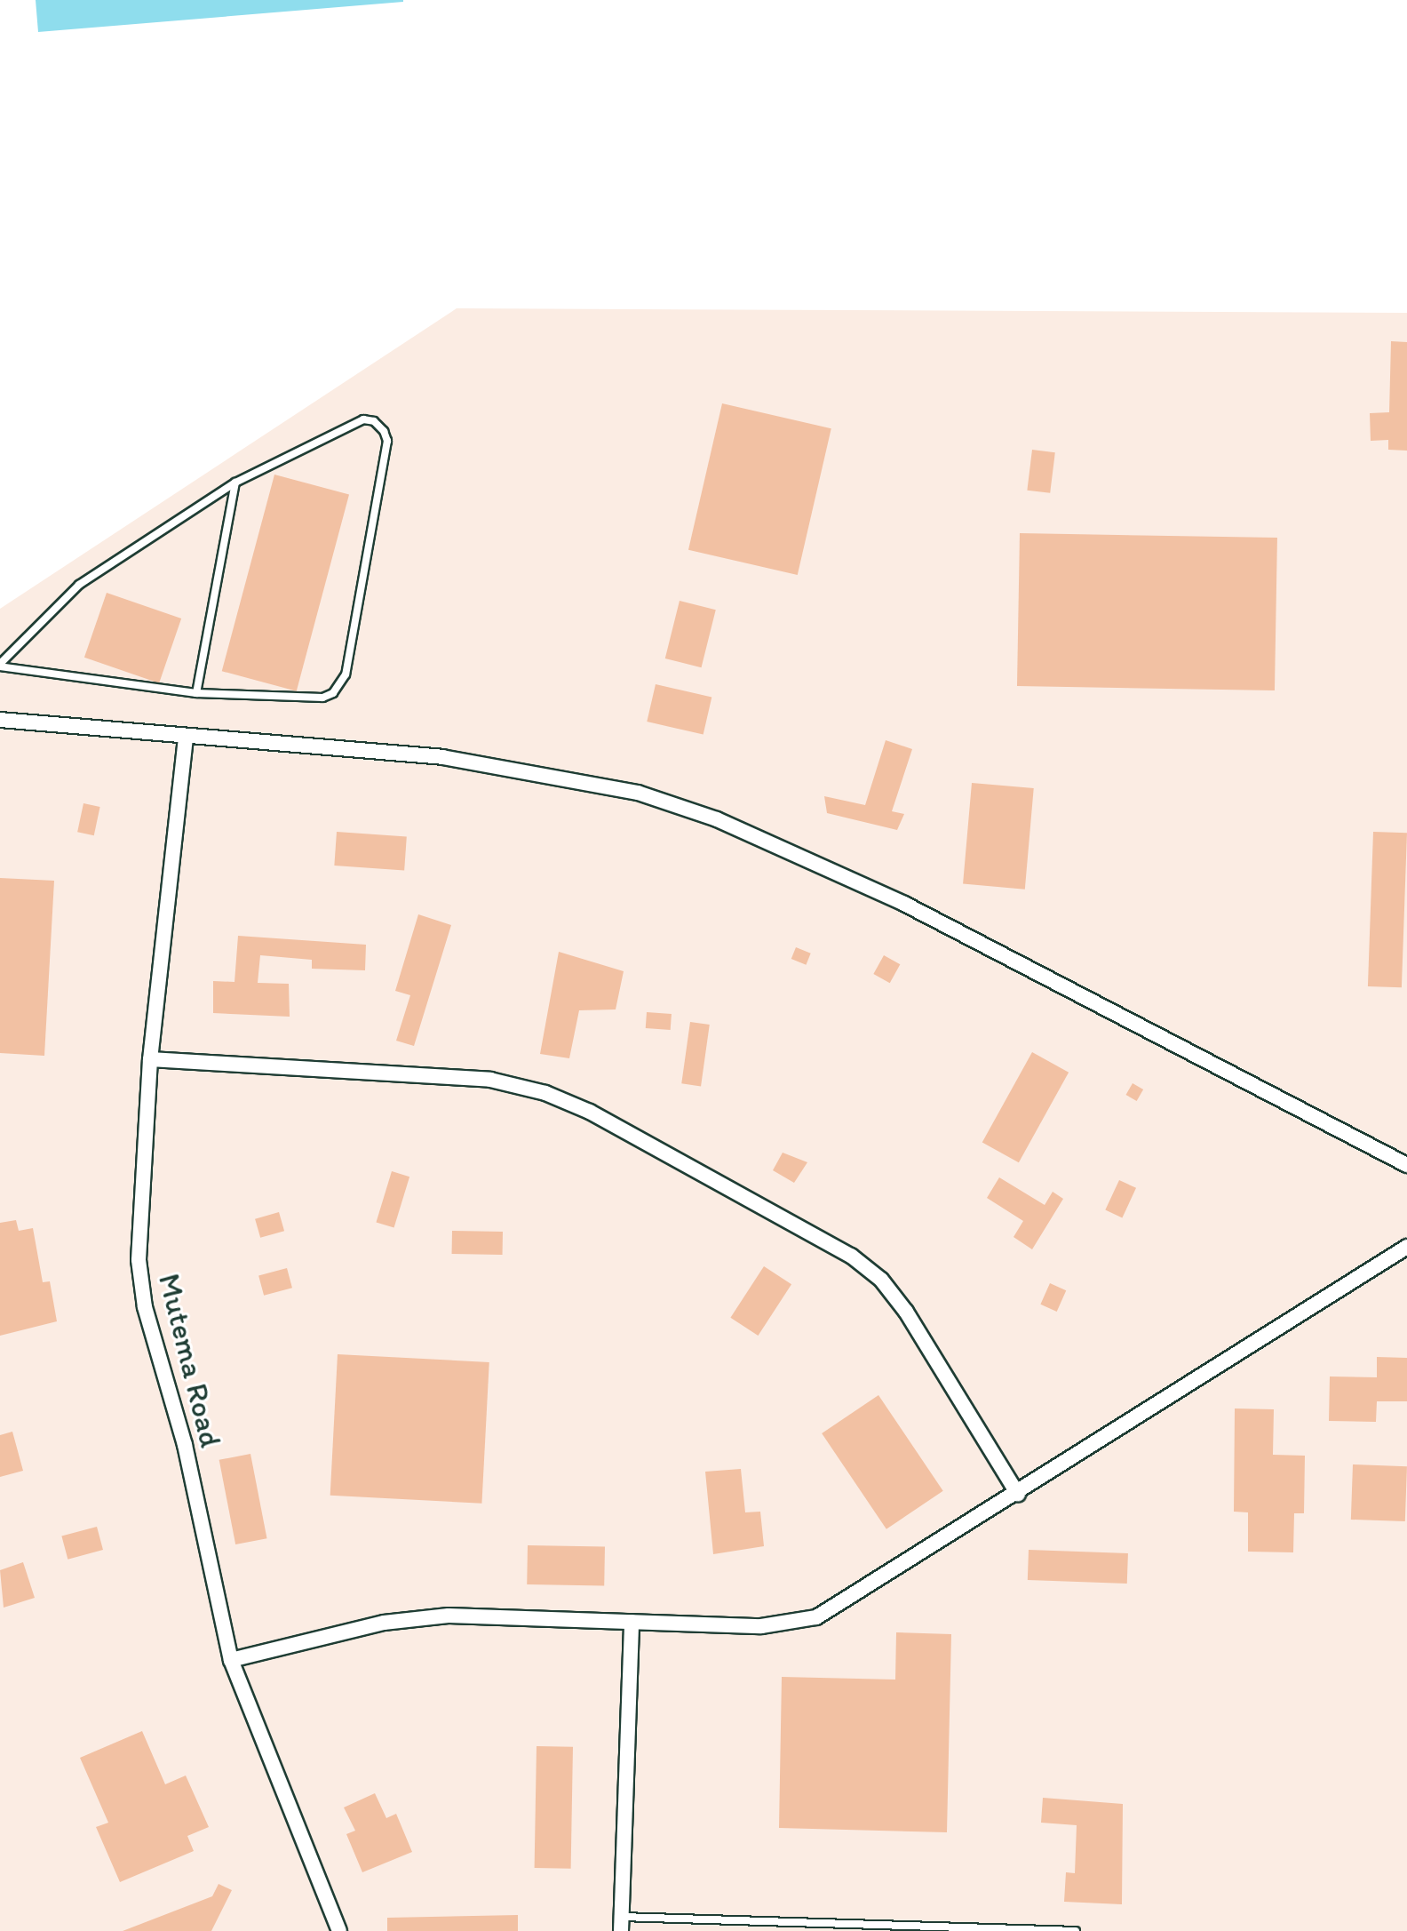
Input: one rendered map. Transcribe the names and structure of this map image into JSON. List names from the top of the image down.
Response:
{
  "streets": {
    "street": ["Mutema Road"]
  }
}
